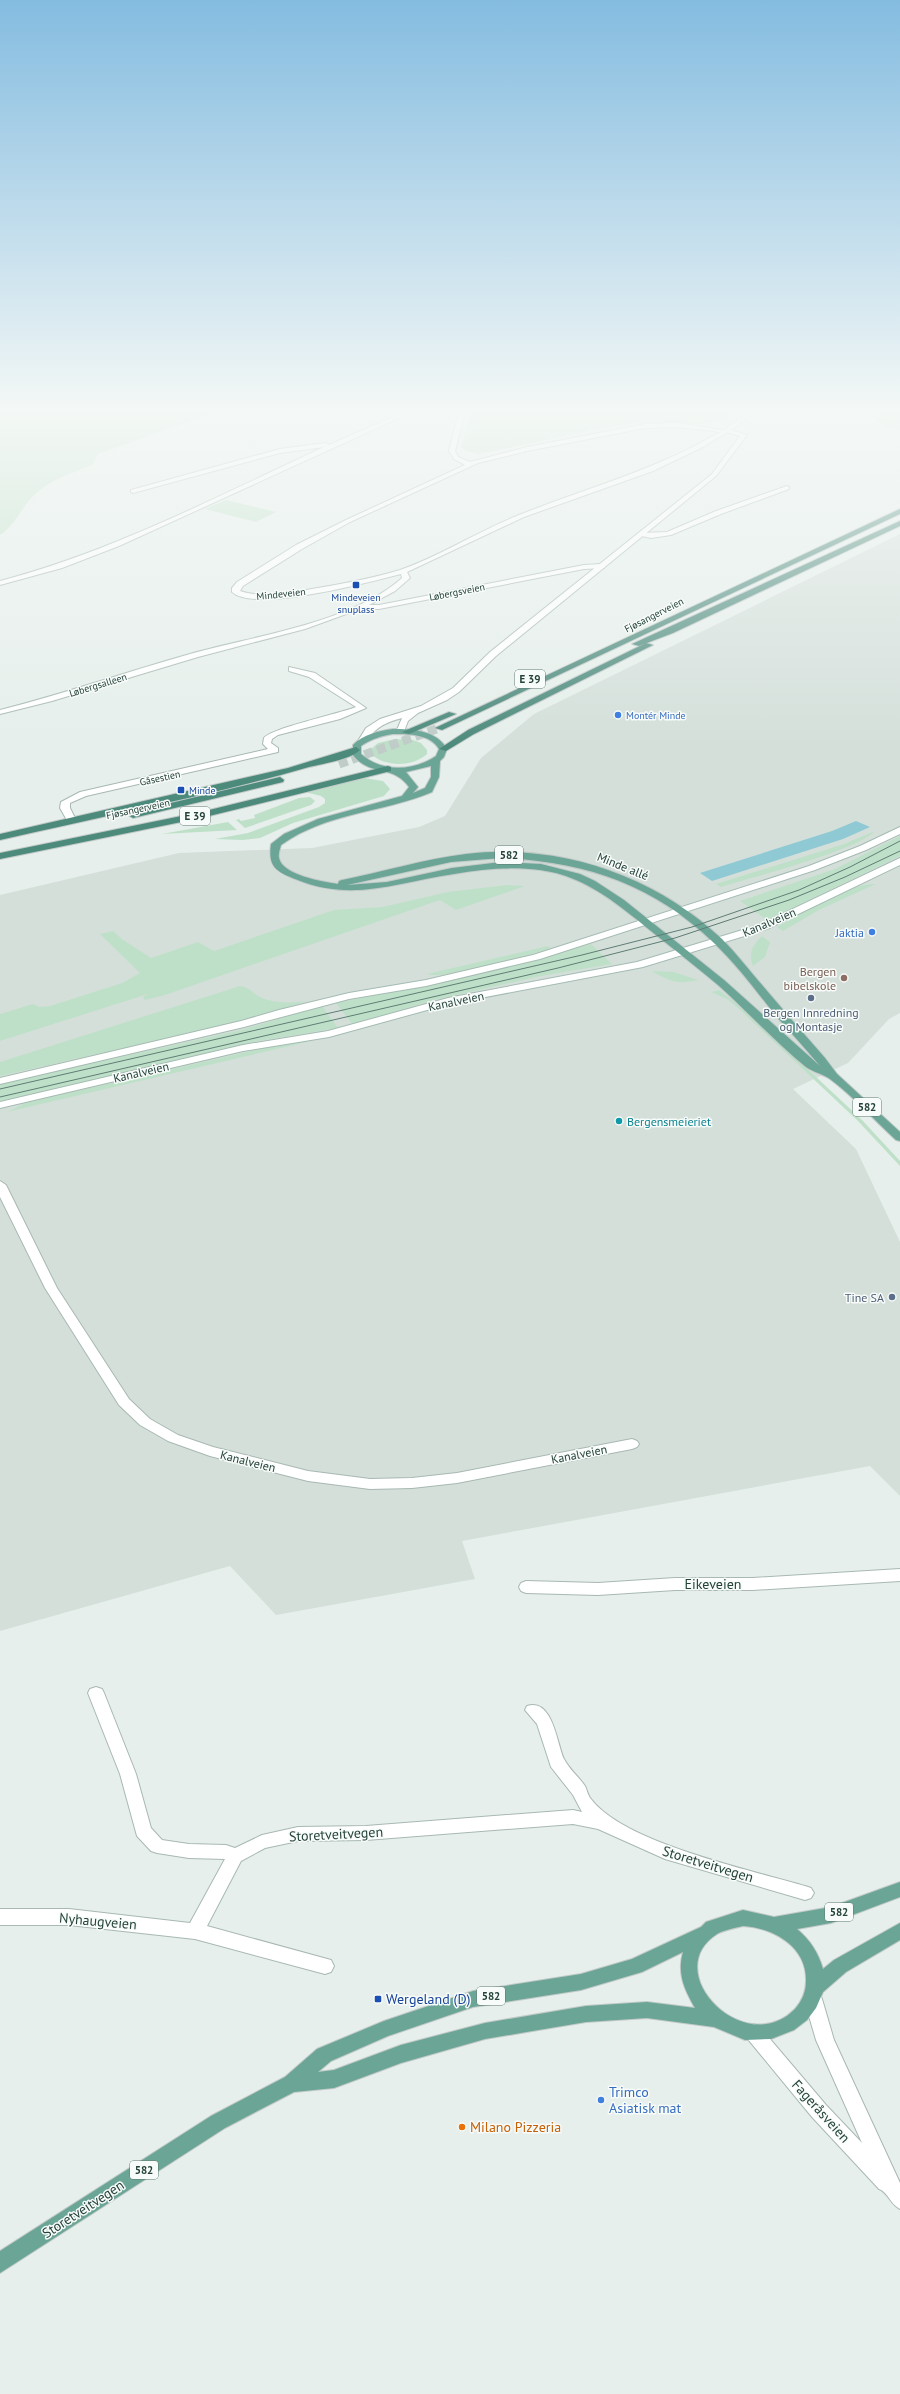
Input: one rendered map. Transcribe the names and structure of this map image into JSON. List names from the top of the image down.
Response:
{
  "streets": {
    "highway": ["Fjøsangerveien", "E 39"],
    "main road": ["582", "Minde allé", "Storetveitvegen"],
    "street": [
      "Løbergsveien",
      "Mindeveien",
      "Løbergsalleen",
      "Gåsestien",
      "Kanalveien",
      "Eikeveien",
      "Nyhaugveien",
      "Fageråsveien"
    ]
  },
  "crossings": [
    ["Løbergsveien", "Mindeveien"],
    ["Løbergsveien", "Løbergsalleen"],
    ["Fjøsangerveien", "E 39"],
    ["E 39", "Gåsestien"],
    ["E 39", "Minde allé"],
    ["582", "Storetveitvegen"],
    ["582", "Fageråsveien"],
    ["Minde allé", "Kanalveien"],
    ["Storetveitvegen", "Fageråsveien"]
  ],
  "places": {
    "transit": ["Mindeveien snuplass", "Minde", "Wergeland (D)"],
    "other": [
      "Montér Minde",
      "Jaktia",
      "Bergen bibelskole",
      "Bergen Innredning og Montasje",
      "Bergensmeieriet",
      "Tine SA",
      "Trimco Asiatisk mat",
      "Milano Pizzeria"
    ]
  }
}
